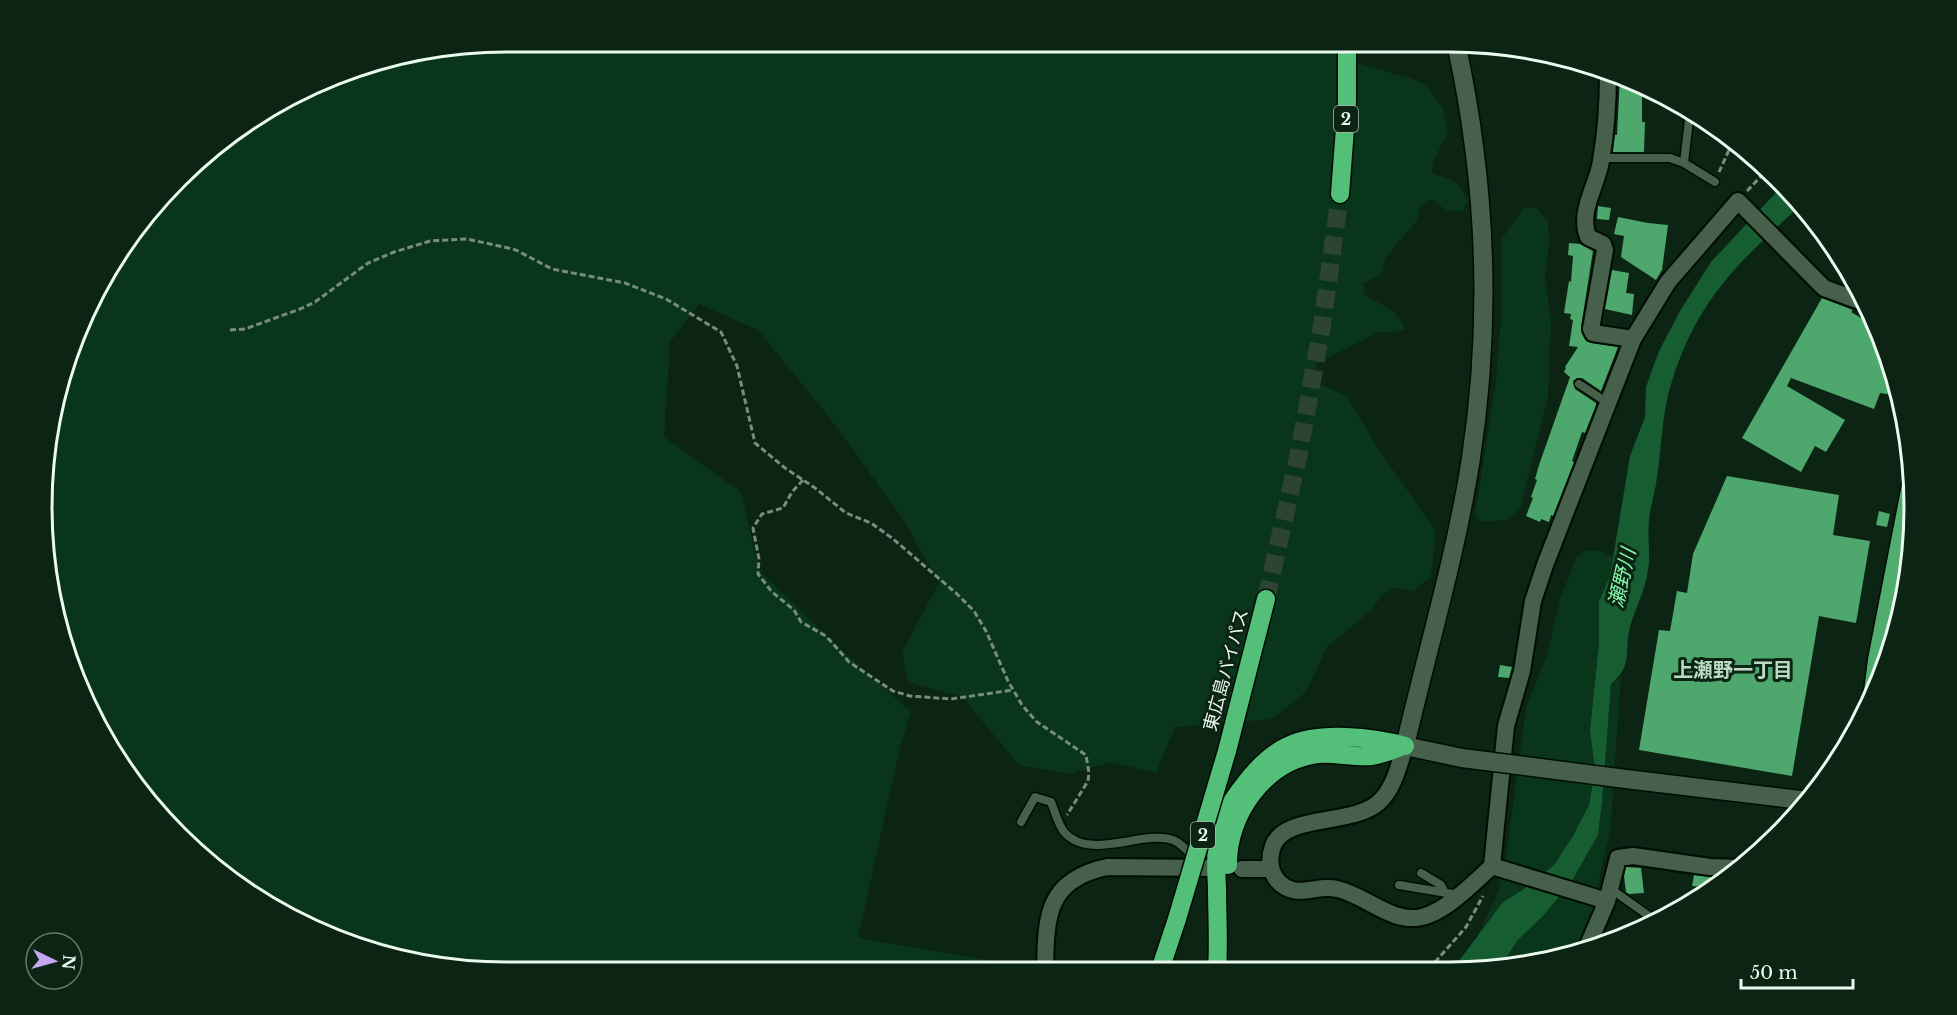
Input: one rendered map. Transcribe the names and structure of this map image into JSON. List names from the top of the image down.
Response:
{
  "streets": {
    "highway": ["2", "東広島バイパス"]
  },
  "districts": ["上瀬野一丁目"],
  "water": ["瀬野川"],
  "scale_bar": "50 m",
  "north": "right"
}
